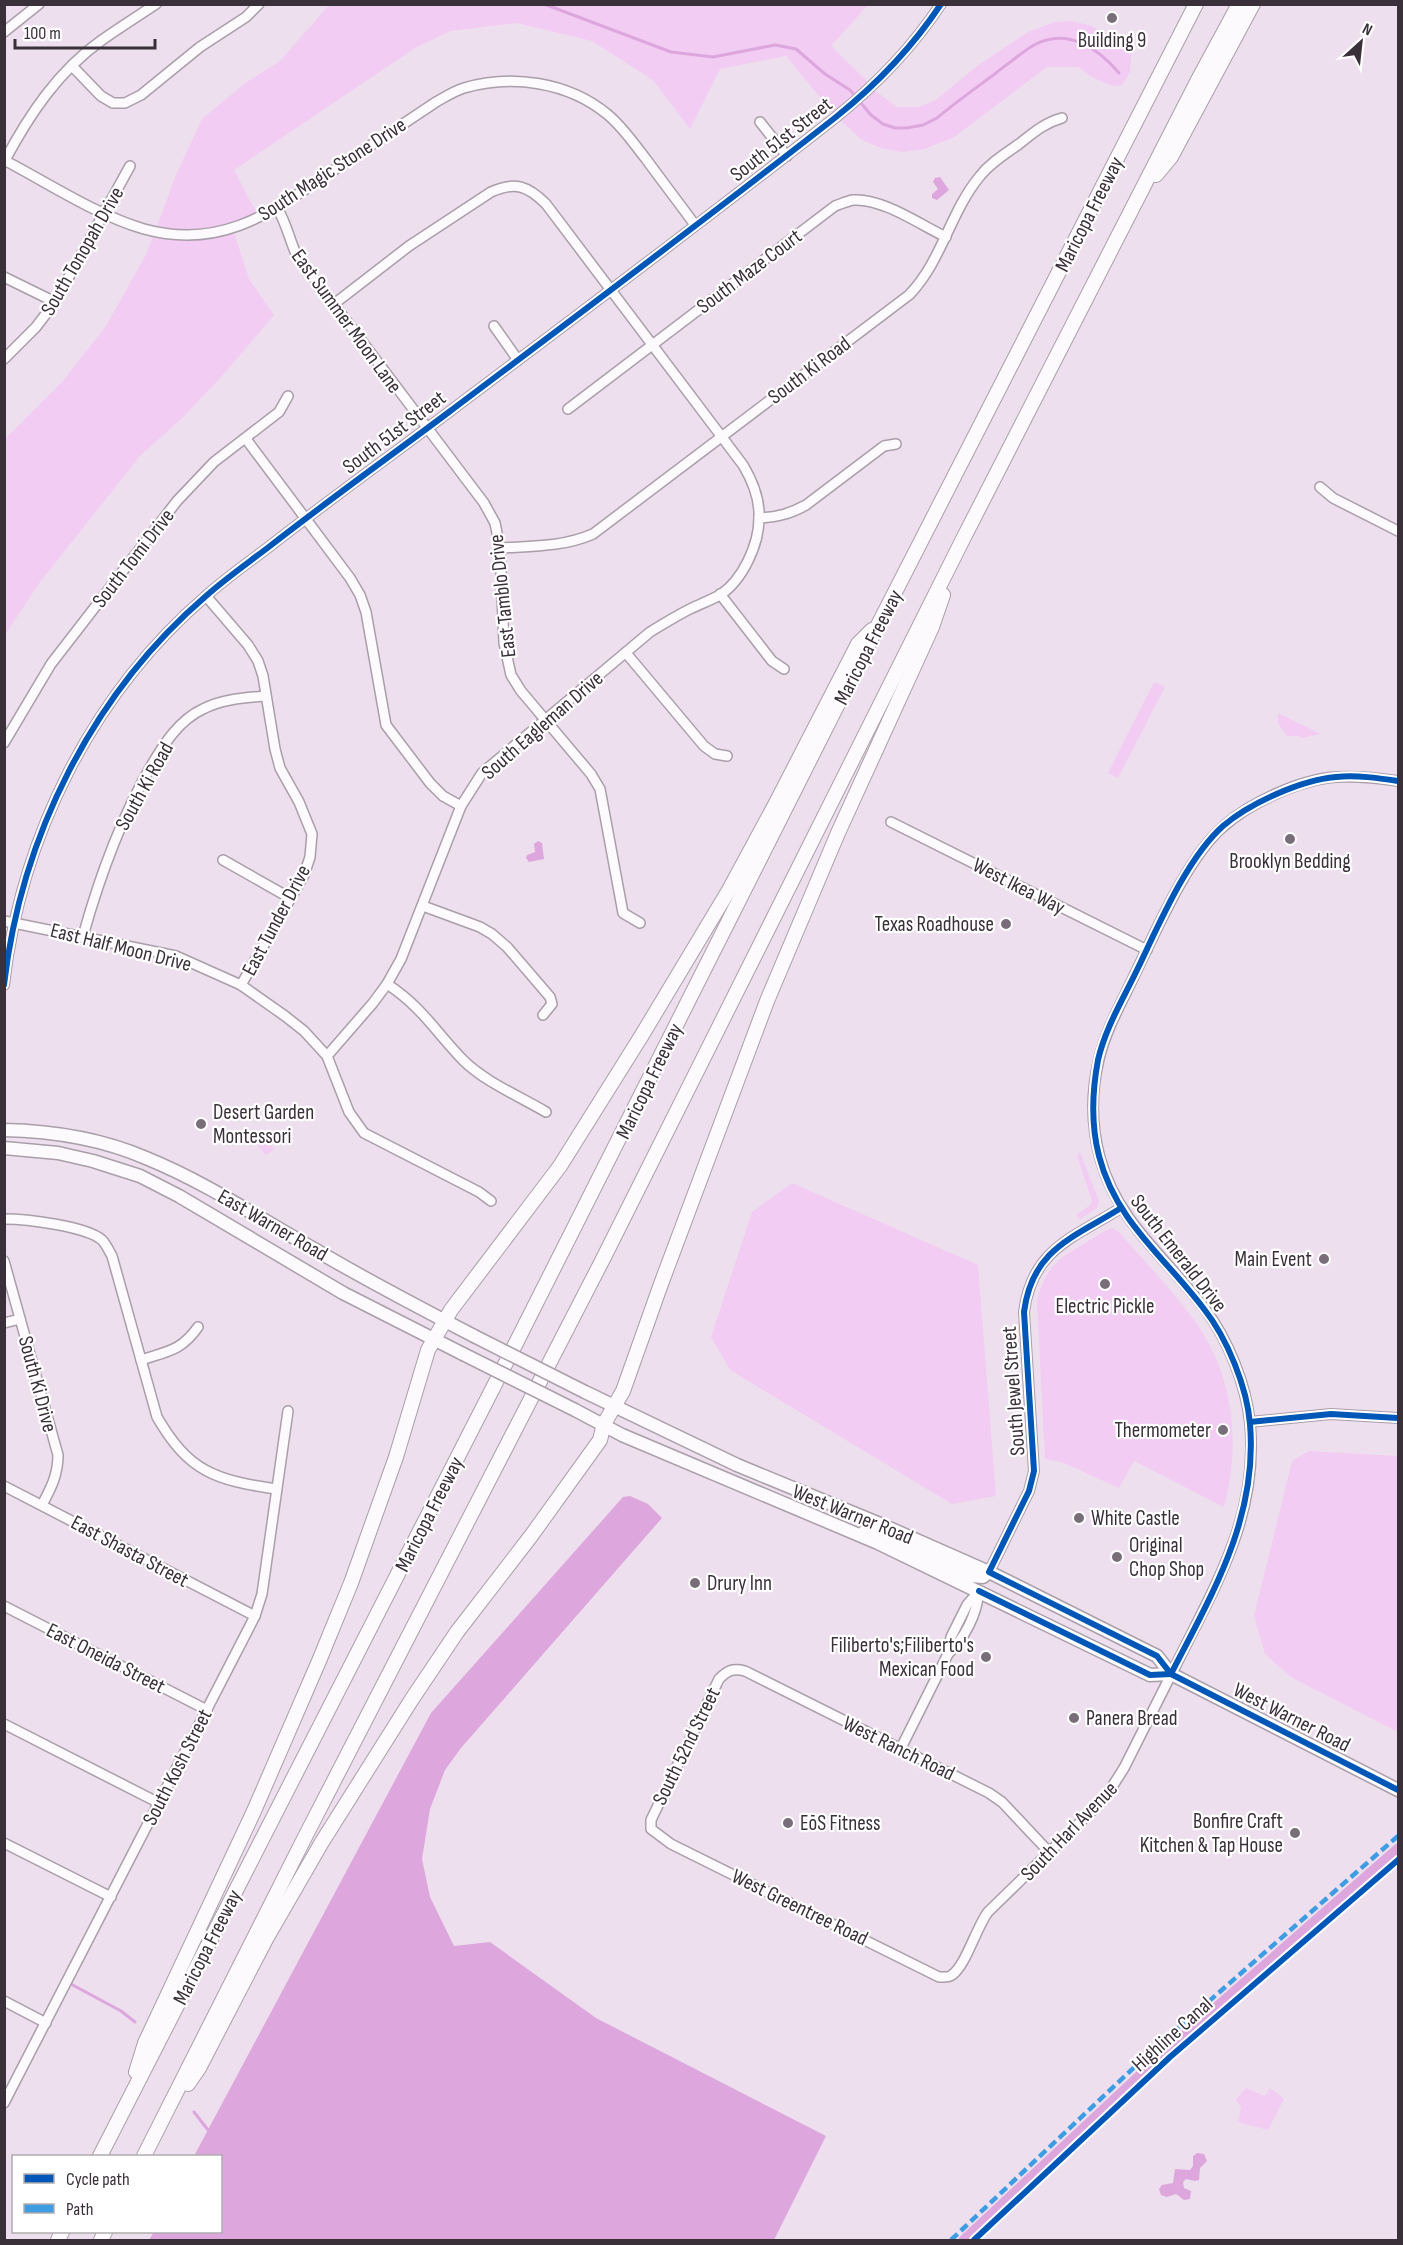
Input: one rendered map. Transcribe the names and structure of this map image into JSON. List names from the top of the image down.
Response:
{
  "streets": {
    "highway": ["Maricopa Freeway"],
    "main road": ["East Warner Road", "West Warner Road"],
    "street": [
      "South 51st Street",
      "South Magic Stone Drive",
      "South Tonopah Drive",
      "South Maze Court",
      "East Summer Moon Lane",
      "South Ki Road",
      "South Tomi Drive",
      "East Tamblo Drive",
      "South Eagleman Drive",
      "West Ikea Way",
      "East Tunder Drive",
      "East Half Moon Drive",
      "South Emerald Drive",
      "South Ki Drive",
      "South Jewel Street",
      "East Shasta Street",
      "East Oneida Street",
      "South 52nd Street",
      "West Ranch Road",
      "South Kosh Street",
      "South Harl Avenue",
      "West Greentree Road"
    ],
    "cycle path": ["Highline Canal"]
  },
  "crossings": [
    ["South 51st Street", "South Magic Stone Drive"],
    ["South 51st Street", "East Summer Moon Lane"],
    ["South 51st Street", "East Tamblo Drive"],
    ["South 51st Street", "South Eagleman Drive"],
    ["South 51st Street", "East Tunder Drive"],
    ["South 51st Street", "East Half Moon Drive"],
    ["South Magic Stone Drive", "South Tonopah Drive"],
    ["South Magic Stone Drive", "East Summer Moon Lane"],
    ["South Maze Court", "South Ki Road"],
    ["South Maze Court", "South Eagleman Drive"],
    ["East Summer Moon Lane", "East Tamblo Drive"],
    ["East Summer Moon Lane", "South Eagleman Drive"],
    ["South Ki Road", "East Tamblo Drive"],
    ["South Ki Road", "South Eagleman Drive"],
    ["South Ki Road", "East Tunder Drive"],
    ["South Ki Road", "East Half Moon Drive"],
    ["East Tamblo Drive", "South Eagleman Drive"],
    ["South Eagleman Drive", "East Half Moon Drive"],
    ["West Ikea Way", "South Emerald Drive"],
    ["East Tunder Drive", "East Half Moon Drive"],
    ["East Warner Road", "West Warner Road"],
    ["South Emerald Drive", "South Jewel Street"],
    ["South Emerald Drive", "West Warner Road"],
    ["South Emerald Drive", "South Harl Avenue"],
    ["South Ki Drive", "East Shasta Street"],
    ["South Jewel Street", "West Warner Road"],
    ["West Warner Road", "South Harl Avenue"],
    ["East Shasta Street", "South Kosh Street"],
    ["East Oneida Street", "South Kosh Street"],
    ["South 52nd Street", "West Ranch Road"],
    ["South 52nd Street", "West Greentree Road"],
    ["West Ranch Road", "South Harl Avenue"],
    ["South Harl Avenue", "West Greentree Road"]
  ],
  "places": [
    "Building 9",
    "Brooklyn Bedding",
    "Texas Roadhouse",
    "Desert Garden Montessori",
    "Main Event",
    "Electric Pickle",
    "Thermometer",
    "White Castle",
    "Original Chop Shop",
    "Drury Inn",
    "Filiberto's;Filiberto's Mexican Food",
    "Panera Bread",
    "EōS Fitness",
    "Bonfire Craft Kitchen & Tap House"
  ],
  "legend": ["Cycle path", "Path"],
  "scale_bar": "100 m",
  "north": "top right"
}
